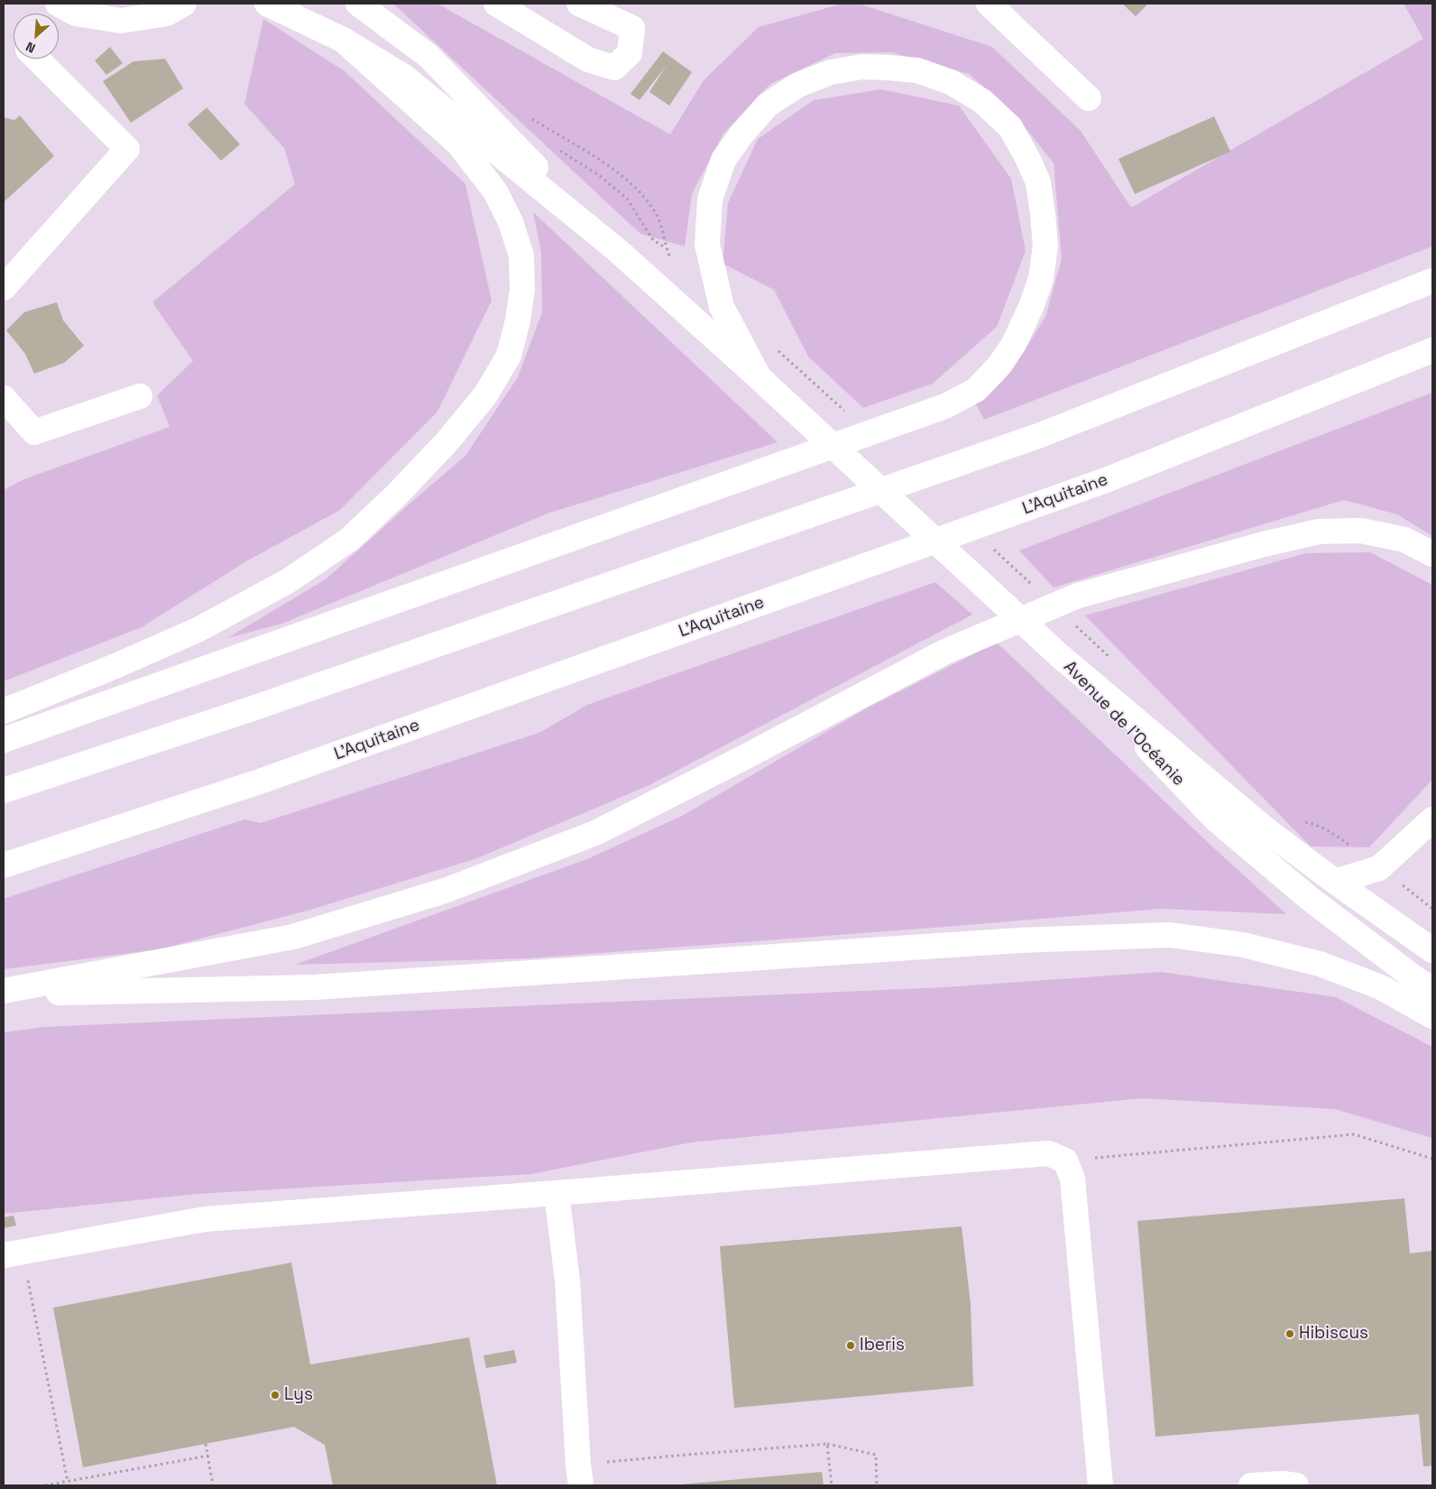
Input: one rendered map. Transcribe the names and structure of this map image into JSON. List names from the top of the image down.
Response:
{
  "streets": {
    "main road": ["L'Aquitaine", "Avenue de l'Océanie"]
  },
  "places": ["Hibiscus", "Iberis", "Lys"],
  "north": "bottom left"
}
